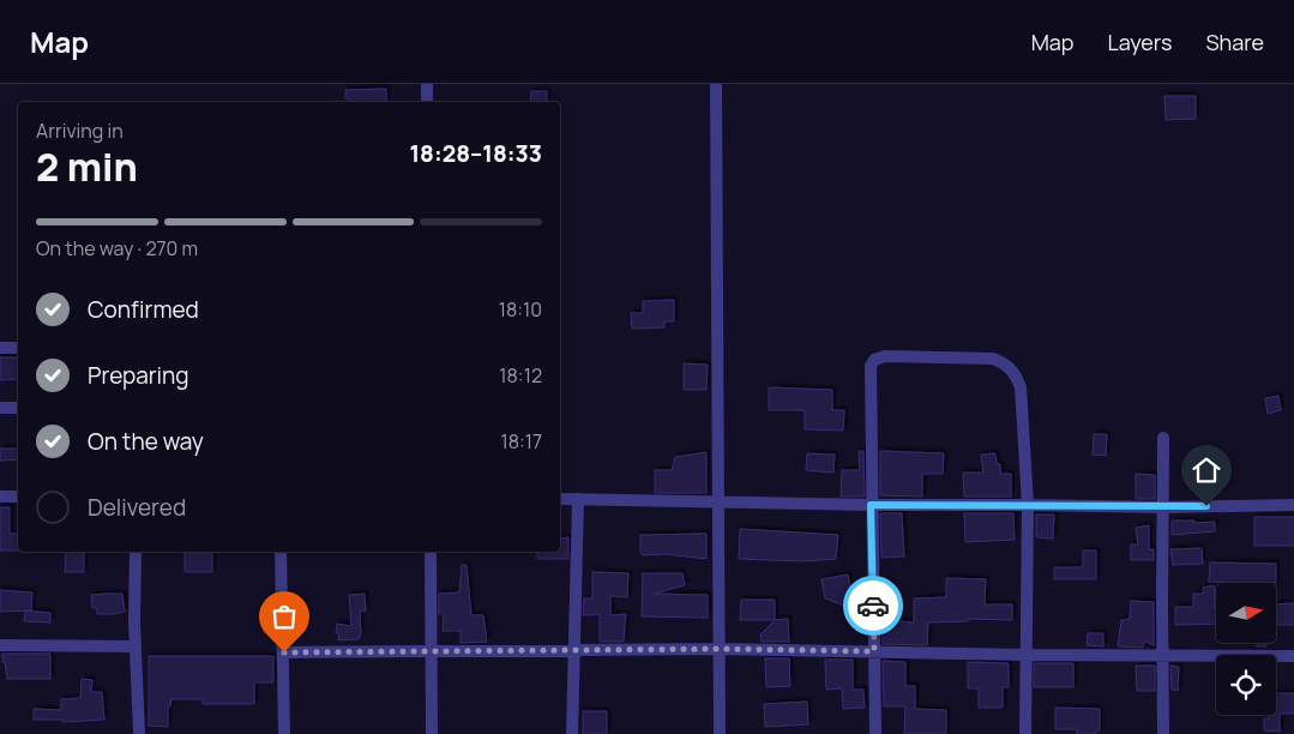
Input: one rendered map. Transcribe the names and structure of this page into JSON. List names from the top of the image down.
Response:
{
  "north": "right",
  "page": {
    "header": "Map",
    "nav": ["Map", "Layers", "Share"],
    "heading": ["2 min", "Arriving in", "18:28–18:33"],
    "bar": "On the way · 270 m",
    "list": [
      ["Confirmed", "18:10"],
      ["Preparing", "18:12"],
      ["On the way", "18:17"],
      "Delivered"
    ]
  }
}
